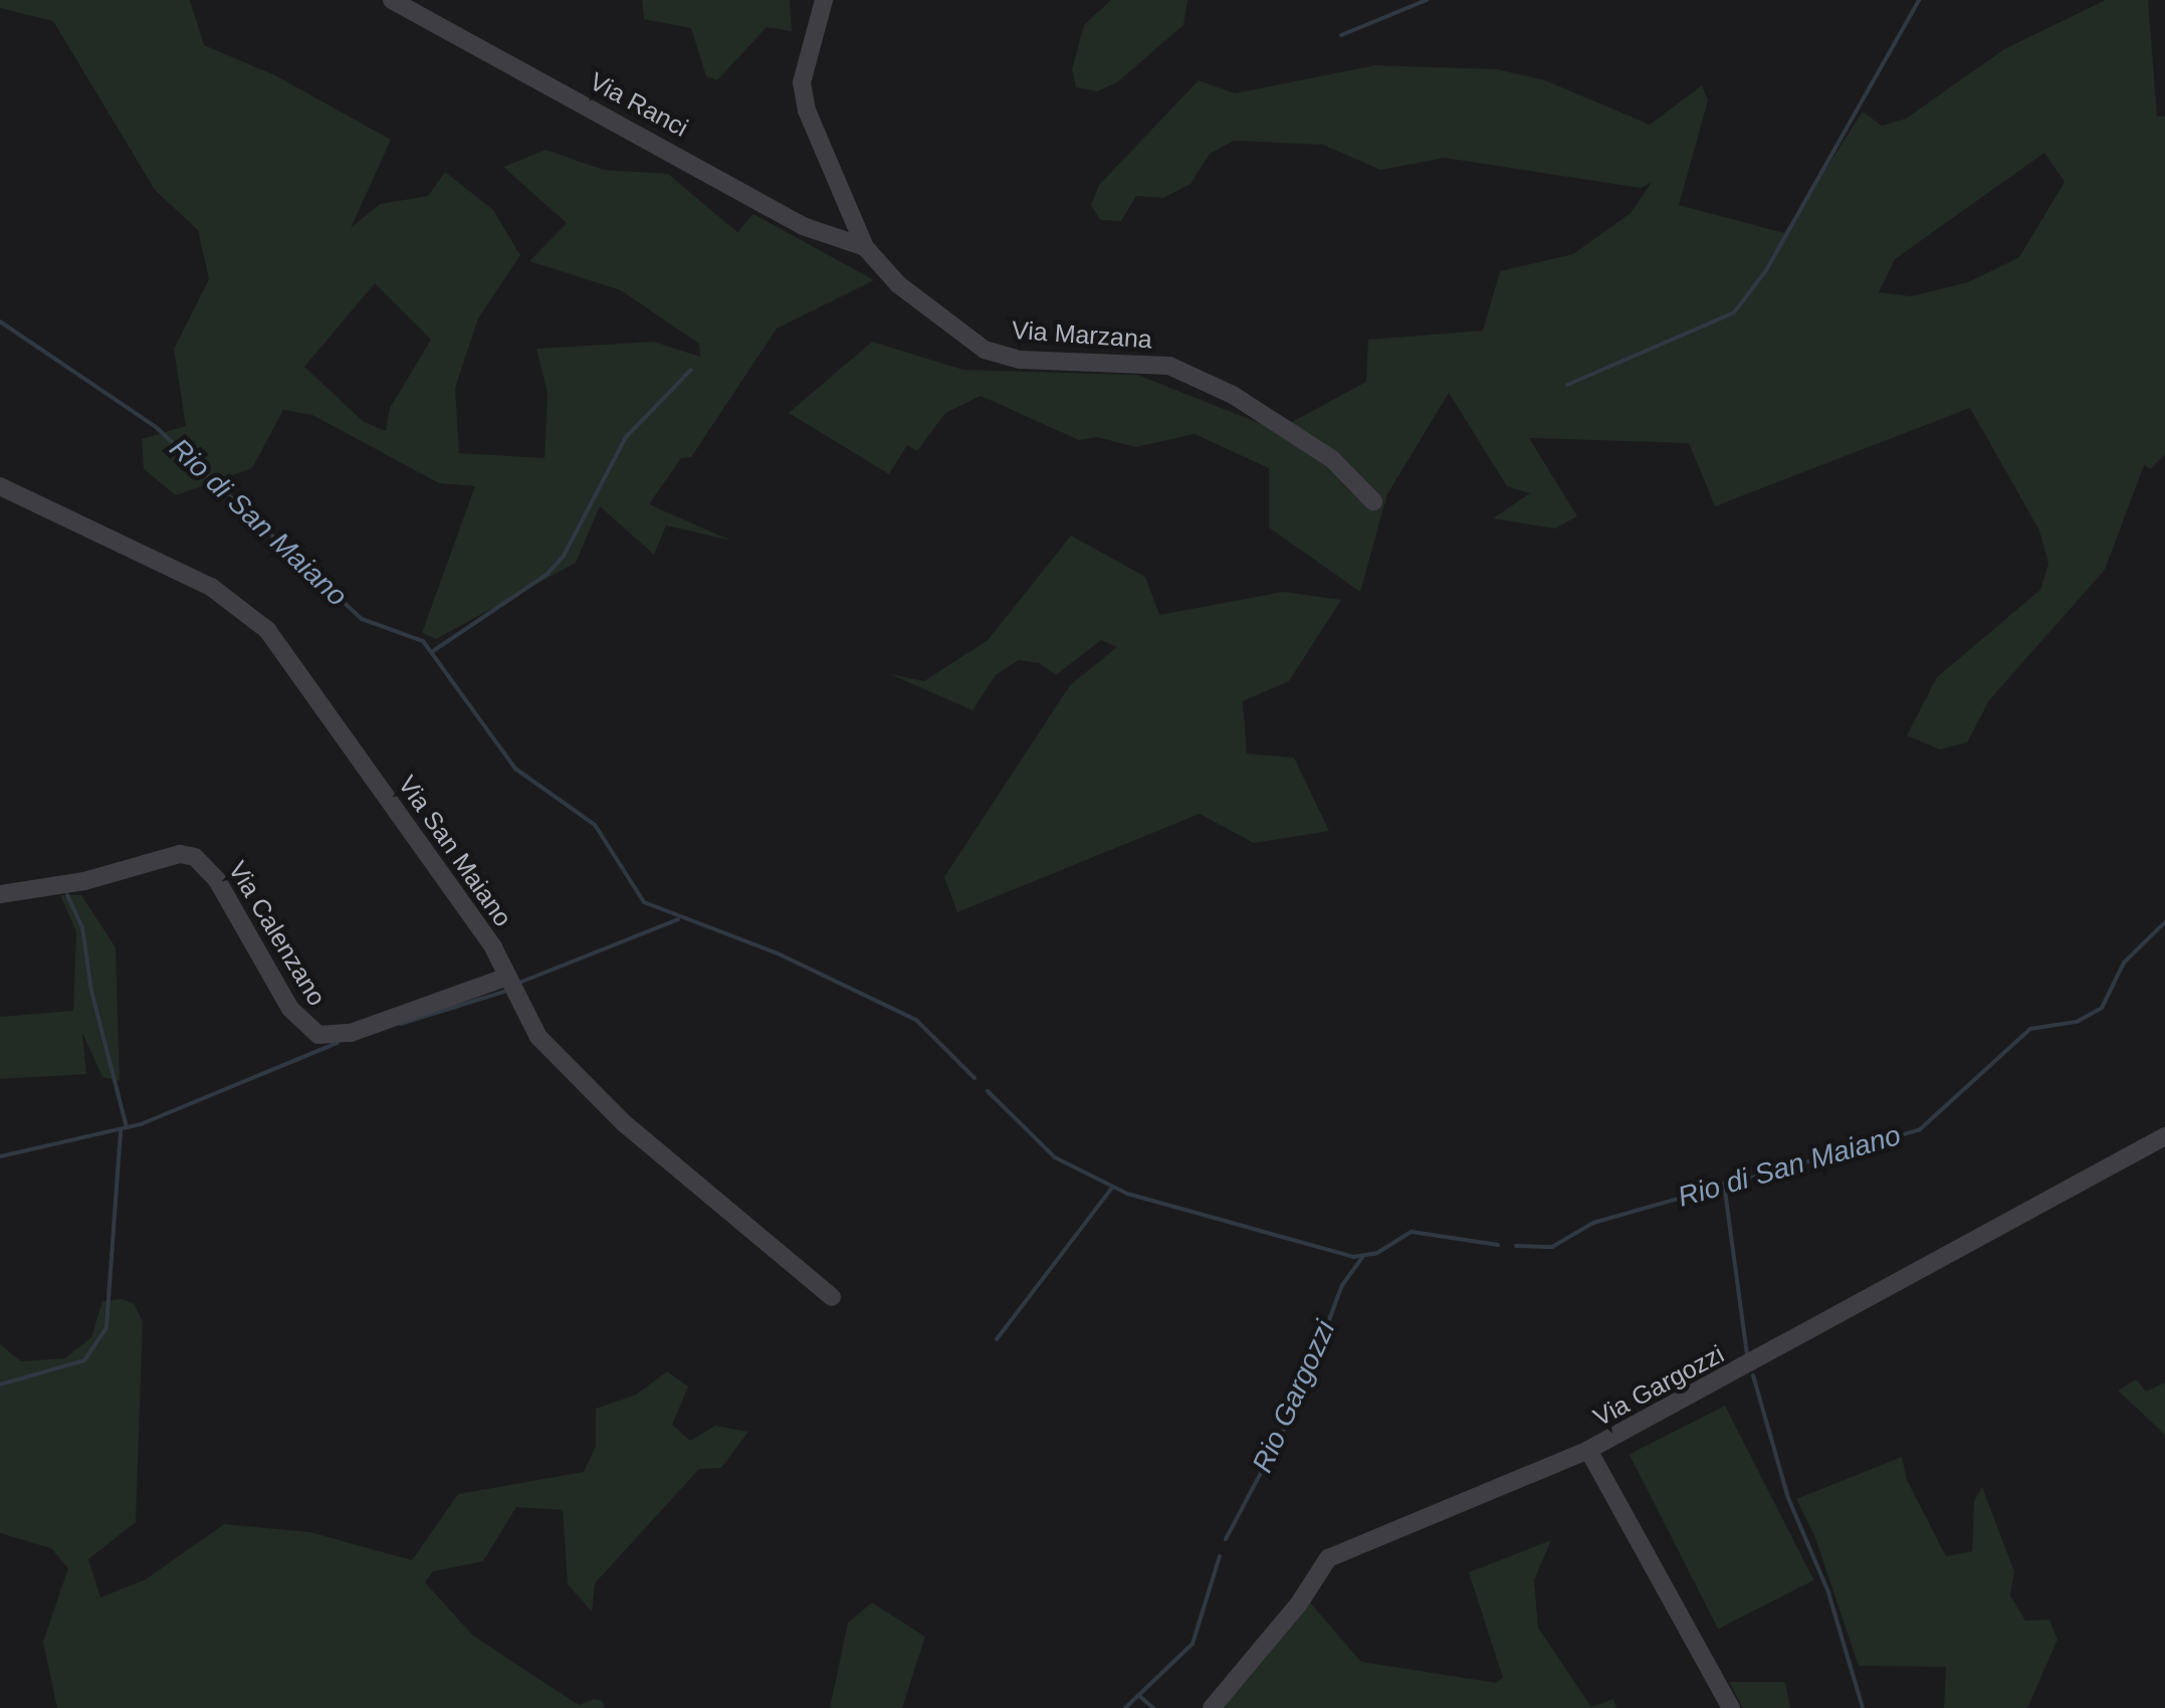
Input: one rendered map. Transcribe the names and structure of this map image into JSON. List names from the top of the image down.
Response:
{
  "streets": {
    "street": [
      "Via Ranci",
      "Via Marzana",
      "Via San Maiano",
      "Via Calenzano",
      "Via Gargozzi"
    ]
  },
  "crossings": [
    ["Via Ranci", "Via Marzana"],
    ["Via San Maiano", "Via Calenzano"]
  ],
  "water": ["Rio di San Maiano", "Rio Gargozzi"]
}
